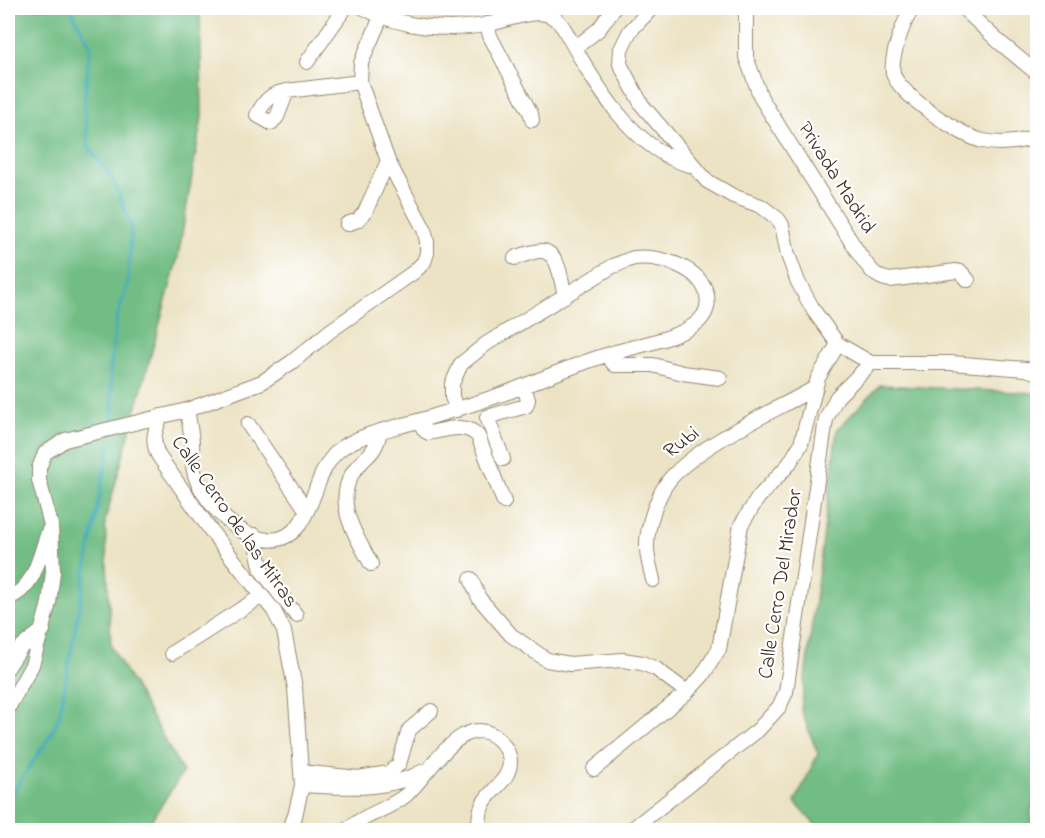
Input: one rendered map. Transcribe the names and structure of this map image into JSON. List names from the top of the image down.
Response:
{
  "streets": {
    "street": [
      "Privada Madrid",
      "Rubi",
      "Calle Cerro de las Mitras",
      "Calle Cerro Del Mirador"
    ]
  }
}
